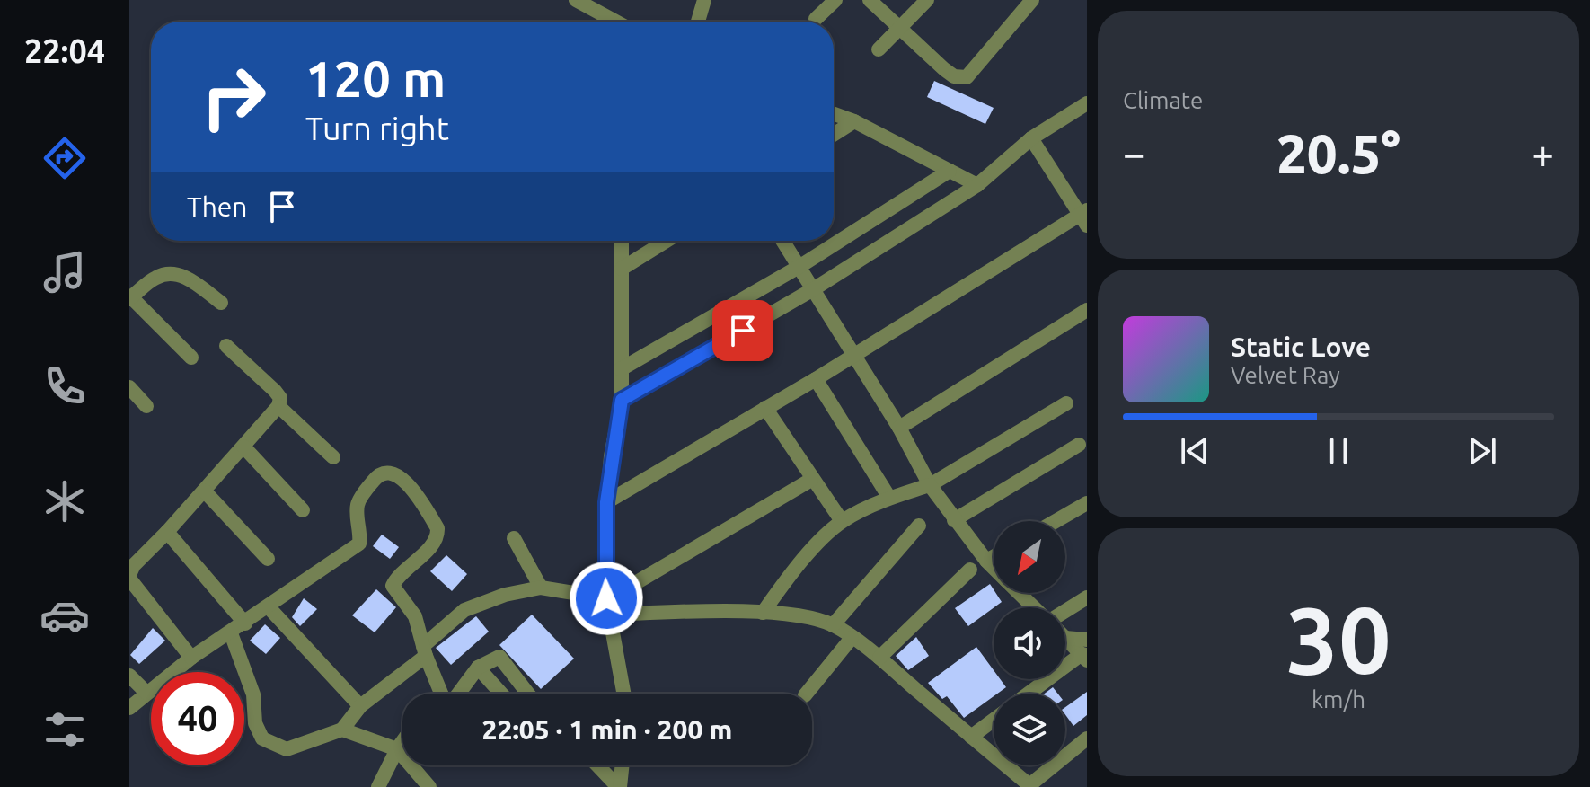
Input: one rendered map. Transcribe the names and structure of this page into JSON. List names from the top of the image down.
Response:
{
  "north": "bottom left",
  "page": {
    "tabs": "22:04",
    "tile": [
      "Climate",
      ["30", "km/h"]
    ],
    "turn": ["120 m", "Turn right"],
    "heat": ["−", "20.5°", "+"],
    "then": "Then",
    "song": ["Static Love", "Velvet Ray"],
    "limit": "40",
    "trip": "22:05 · 1 min · 200 m"
  }
}
